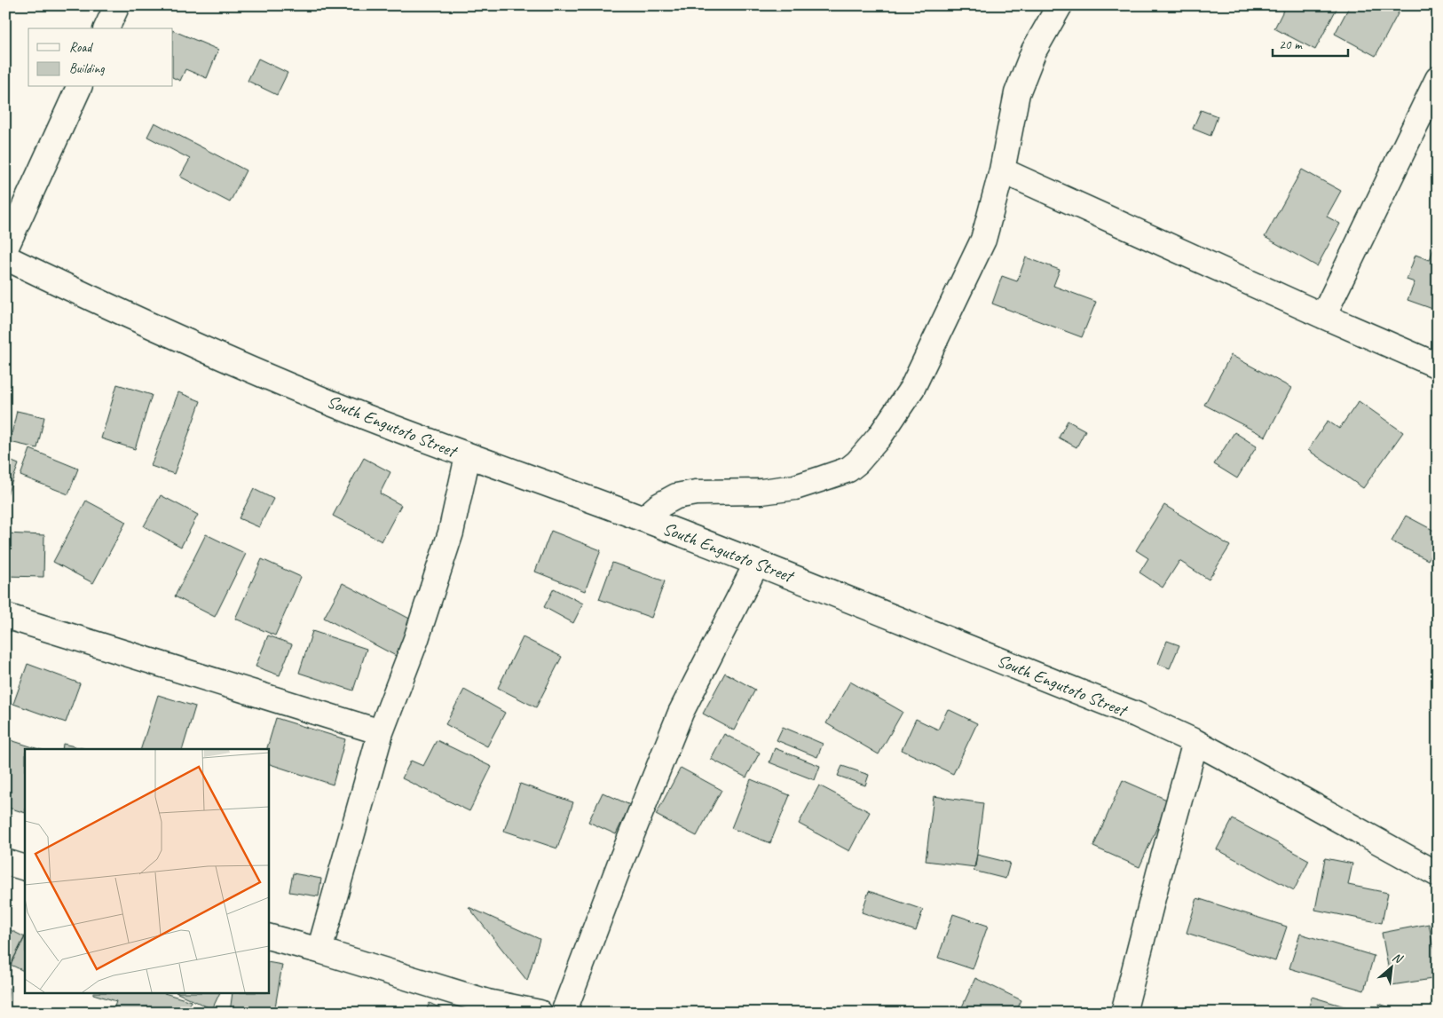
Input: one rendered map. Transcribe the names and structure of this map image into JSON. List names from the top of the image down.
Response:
{
  "streets": {
    "street": ["South Engutoto Street"]
  },
  "legend": ["Road", "Building"],
  "scale_bar": "20 m",
  "north": "top right"
}
